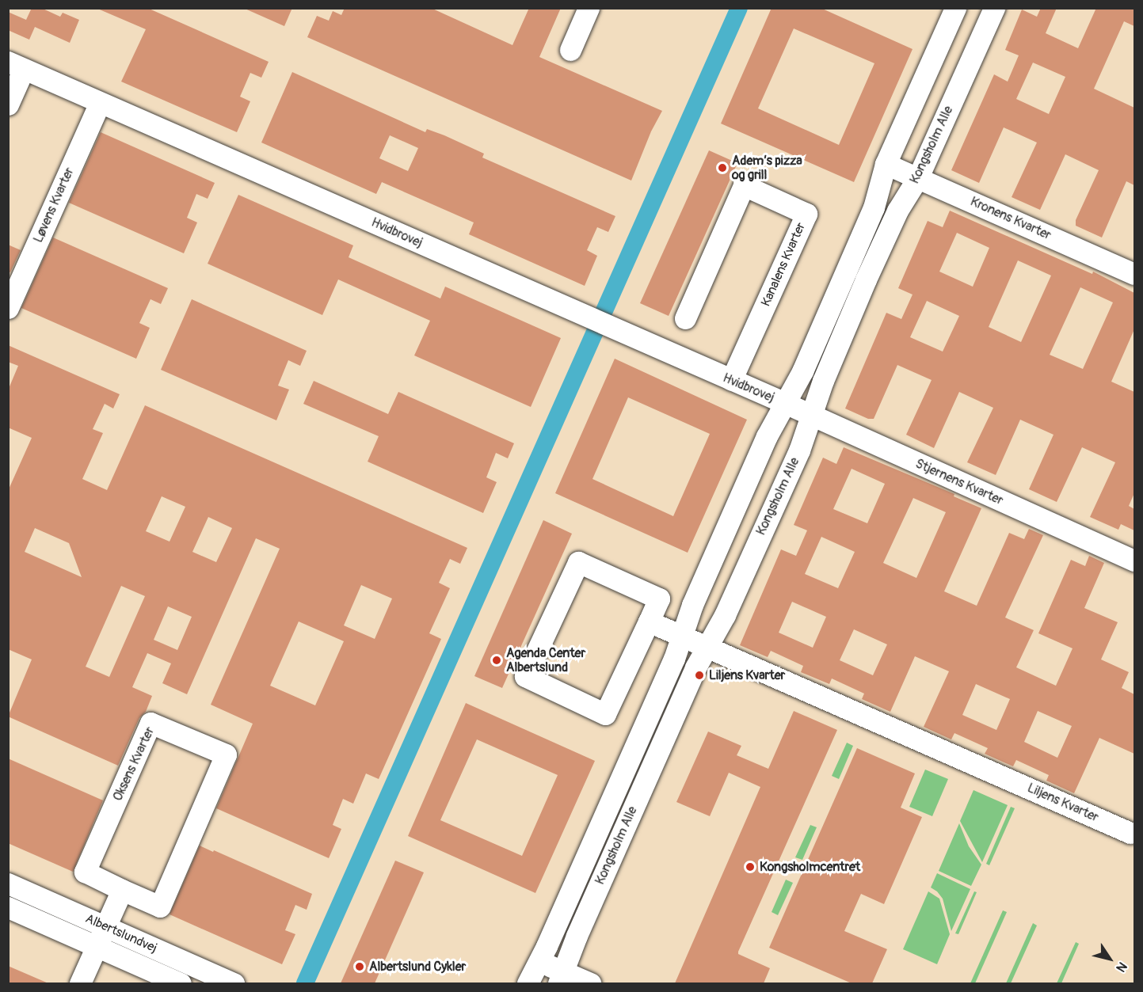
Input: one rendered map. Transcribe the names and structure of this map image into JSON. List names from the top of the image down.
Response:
{
  "streets": {
    "street": [
      "Kongsholm Alle",
      "Løvens Kvarter",
      "Kronens Kvarter",
      "Hvidbrovej",
      "Kanalens Kvarter",
      "Stjernens Kvarter",
      "Oksens Kvarter",
      "Liljens Kvarter",
      "Albertslundvej"
    ]
  },
  "crossings": [
    ["Kongsholm Alle", "Kronens Kvarter"],
    ["Kongsholm Alle", "Hvidbrovej"],
    ["Kongsholm Alle", "Stjernens Kvarter"],
    ["Kongsholm Alle", "Liljens Kvarter"],
    ["Løvens Kvarter", "Hvidbrovej"],
    ["Hvidbrovej", "Kanalens Kvarter"],
    ["Hvidbrovej", "Stjernens Kvarter"]
  ],
  "places": [
    "Adem’s pizza og grill",
    "Agenda Center Albertslund",
    "Liljens Kvarter",
    "Kongsholmcentret",
    "Albertslund Cykler"
  ],
  "north": "bottom right"
}
